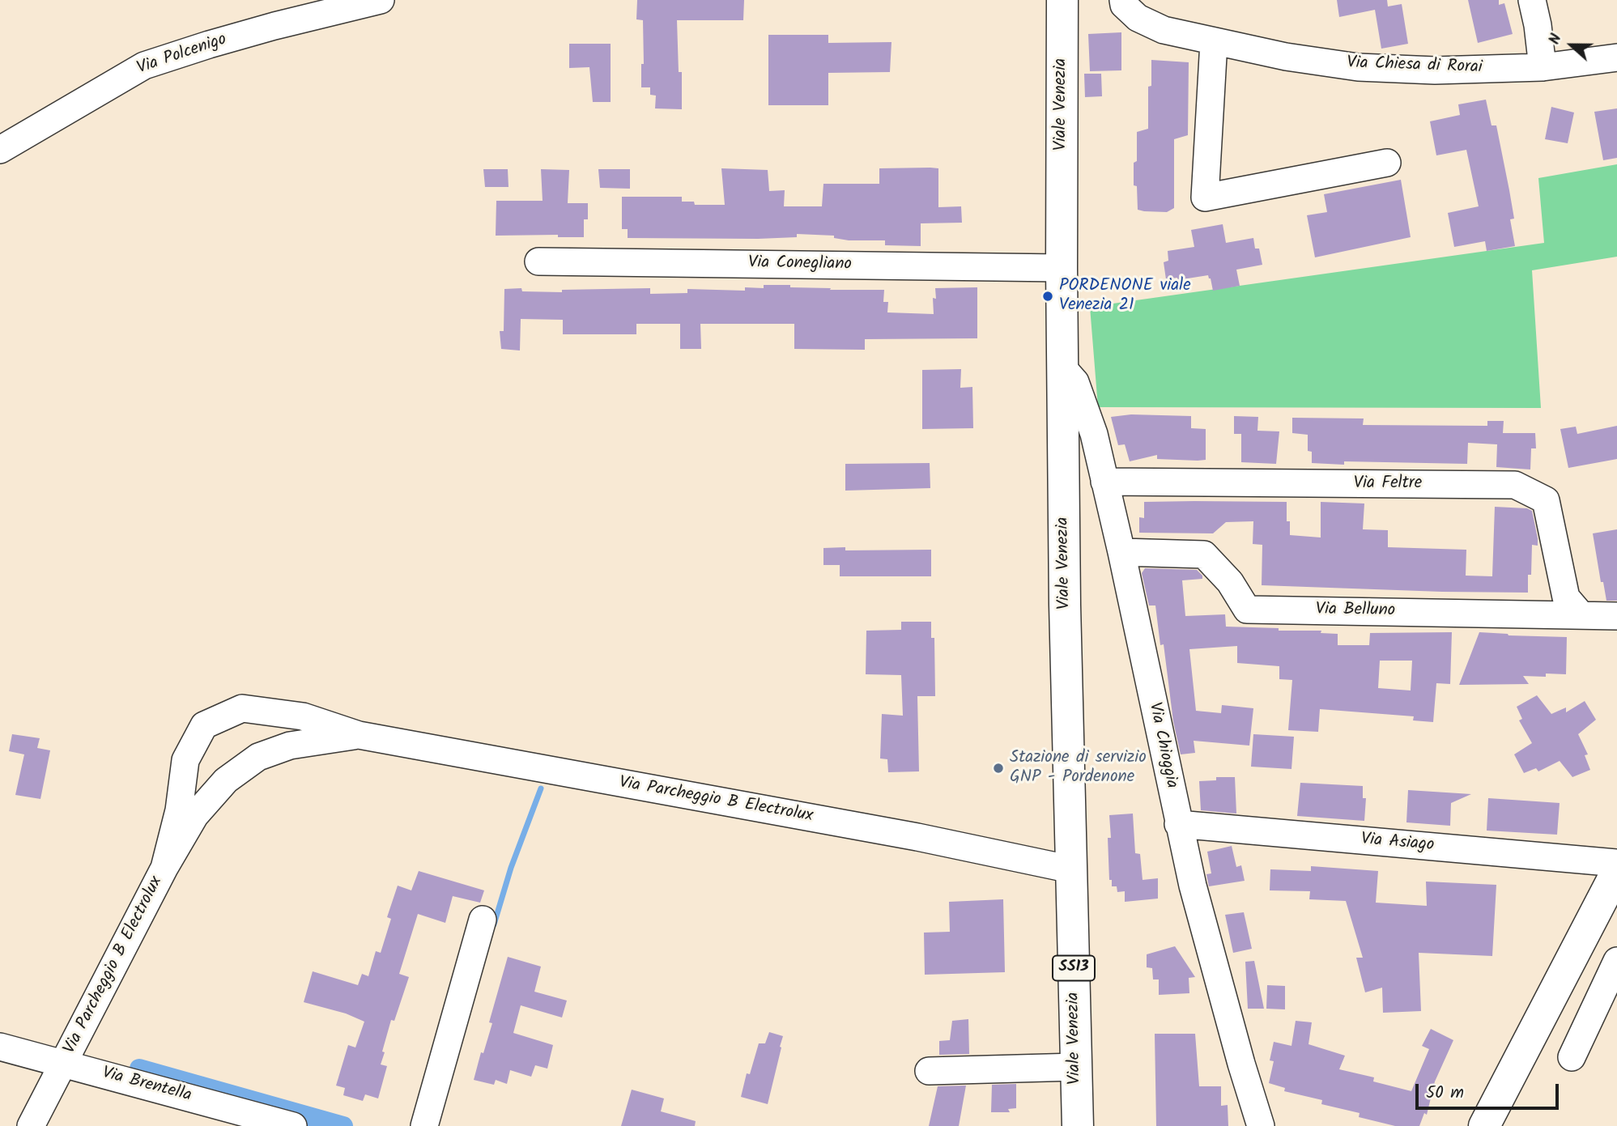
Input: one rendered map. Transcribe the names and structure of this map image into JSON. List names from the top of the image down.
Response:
{
  "streets": {
    "main road": ["Viale Venezia", "SS13"],
    "street": [
      "Via Polcenigo",
      "Via Chiesa di Rorai",
      "Via Conegliano",
      "Via Feltre",
      "Via Belluno",
      "Via Chioggia",
      "Via Parcheggio B Electrolux",
      "Via Asiago",
      "Via Brentella"
    ]
  },
  "crossings": [
    ["Viale Venezia", "Via Conegliano"],
    ["Viale Venezia", "Via Chioggia"],
    ["Viale Venezia", "Via Parcheggio B Electrolux"],
    ["Via Feltre", "Via Belluno"],
    ["Via Feltre", "Via Chioggia"],
    ["Via Belluno", "Via Chioggia"],
    ["Via Chioggia", "Via Asiago"],
    ["Via Parcheggio B Electrolux", "Via Brentella"]
  ],
  "places": ["PORDENONE viale Venezia 21", "Stazione di servizio GNP - Pordenone"],
  "scale_bar": "50 m",
  "north": "left"
}
